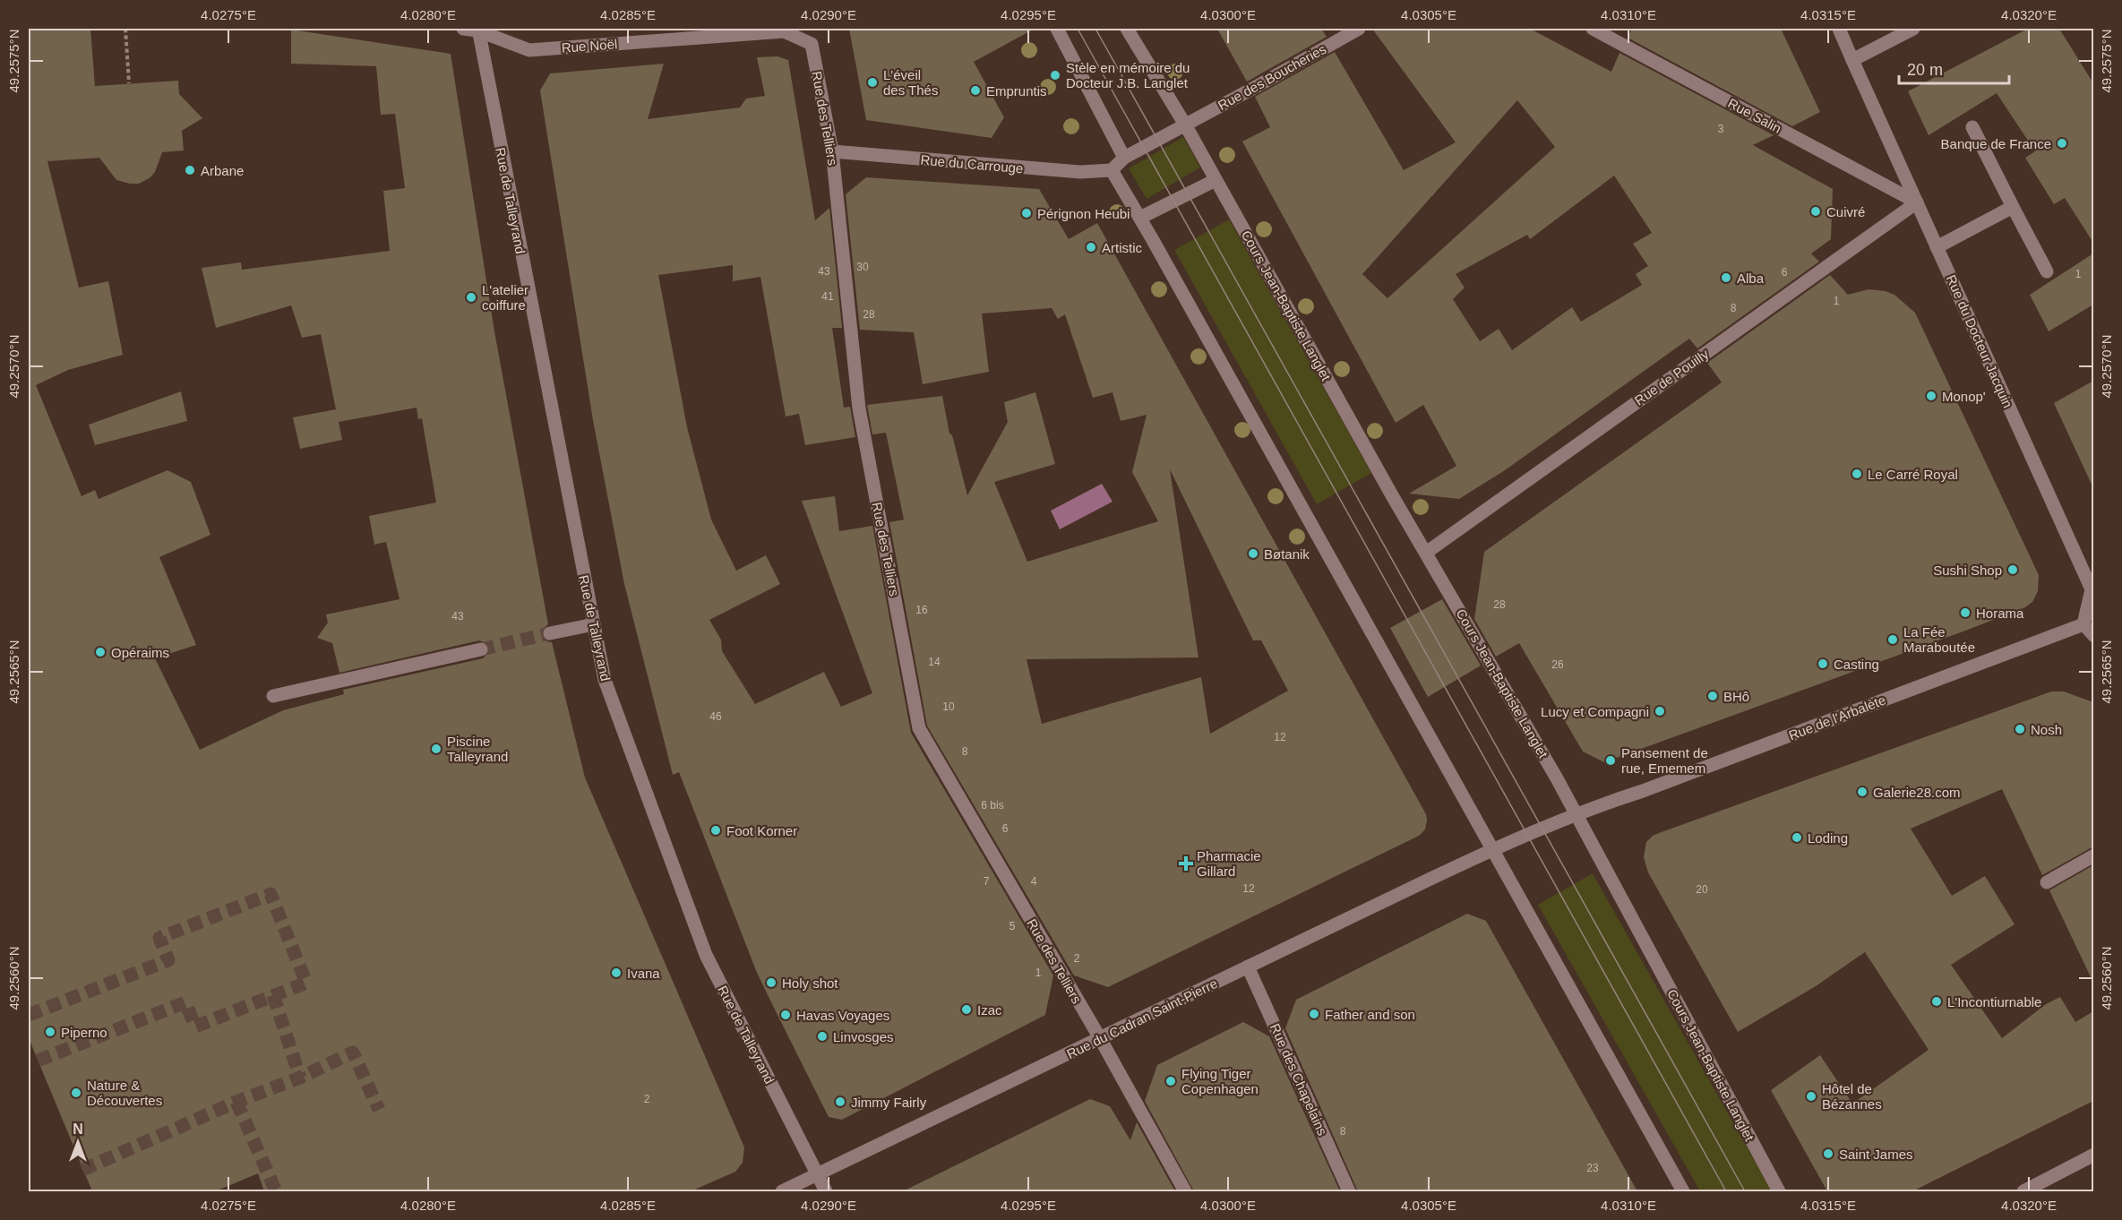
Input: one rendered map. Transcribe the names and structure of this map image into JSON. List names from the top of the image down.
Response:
{
  "streets": {
    "street": [
      "Rue Noël",
      "Rue des Boucheries",
      "Rue Salin",
      "Rue des Telliers",
      "Rue du Carrouge",
      "Rue de Talleyrand",
      "Cours Jean-Baptiste Langlet",
      "Rue du Docteur Jacquin",
      "Rue de Pouilly",
      "Rue de l'Arbalète",
      "Rue du Cadran Saint-Pierre",
      "Rue des Chapelains"
    ]
  },
  "crossings": [
    ["Rue Noël", "Rue des Telliers"],
    ["Rue Noël", "Rue de Talleyrand"],
    ["Rue des Boucheries", "Cours Jean-Baptiste Langlet"],
    ["Rue Salin", "Rue du Docteur Jacquin"],
    ["Rue Salin", "Rue de Pouilly"],
    ["Rue des Telliers", "Rue du Carrouge"],
    ["Rue des Telliers", "Rue du Cadran Saint-Pierre"],
    ["Rue de Talleyrand", "Rue du Cadran Saint-Pierre"],
    ["Cours Jean-Baptiste Langlet", "Rue de Pouilly"],
    ["Cours Jean-Baptiste Langlet", "Rue de l'Arbalète"],
    ["Rue du Docteur Jacquin", "Rue de Pouilly"],
    ["Rue du Docteur Jacquin", "Rue de l'Arbalète"],
    ["Rue de l'Arbalète", "Rue du Cadran Saint-Pierre"],
    ["Rue du Cadran Saint-Pierre", "Rue des Chapelains"]
  ],
  "places": {
    "other": [
      "Stèle en mémoire du Docteur J.B. Langlet",
      "L'éveil des Thés",
      "Empruntis",
      "Banque de France",
      "Arbane",
      "Cuivré",
      "Pérignon Heubi",
      "Artistic",
      "Alba",
      "L'atelier coiffure",
      "Monop'",
      "Le Carré Royal",
      "Bøtanik",
      "Sushi Shop",
      "Horama",
      "La Fée Maraboutée",
      "Opéraims",
      "Casting",
      "BHô",
      "Lucy et Compagni",
      "Nosh",
      "Piscine Talleyrand",
      "Pansement de rue, Ememem",
      "Galerie28.com",
      "Foot Korner",
      "Loding",
      "Ivana",
      "Holy shot",
      "L'Incontiurnable",
      "Izac",
      "Father and son",
      "Havas Voyages",
      "Piperno",
      "Linvosges",
      "Flying Tiger Copenhagen",
      "Nature & Découvertes",
      "Hôtel de Bézannes",
      "Jimmy Fairly",
      "Saint James"
    ],
    "health": ["Pharmacie Gillard"]
  },
  "house_numbers": [
    "3",
    "30",
    "43",
    "6",
    "1",
    "41",
    "1",
    "8",
    "28",
    "28",
    "16",
    "43",
    "14",
    "26",
    "10",
    "46",
    "12",
    "8",
    "6 bis",
    "6",
    "7",
    "4",
    "12",
    "20",
    "5",
    "2",
    "1",
    "2",
    "8",
    "23"
  ],
  "scale_bar": "20 m",
  "north": "top",
  "coordinates": [
    "4.0275°E",
    "4.0280°E",
    "4.0285°E",
    "4.0290°E",
    "4.0295°E",
    "4.0300°E",
    "4.0305°E",
    "4.0310°E",
    "4.0315°E",
    "4.0320°E",
    "49.2575°N",
    "49.2570°N",
    "49.2565°N",
    "49.2560°N"
  ]
}
